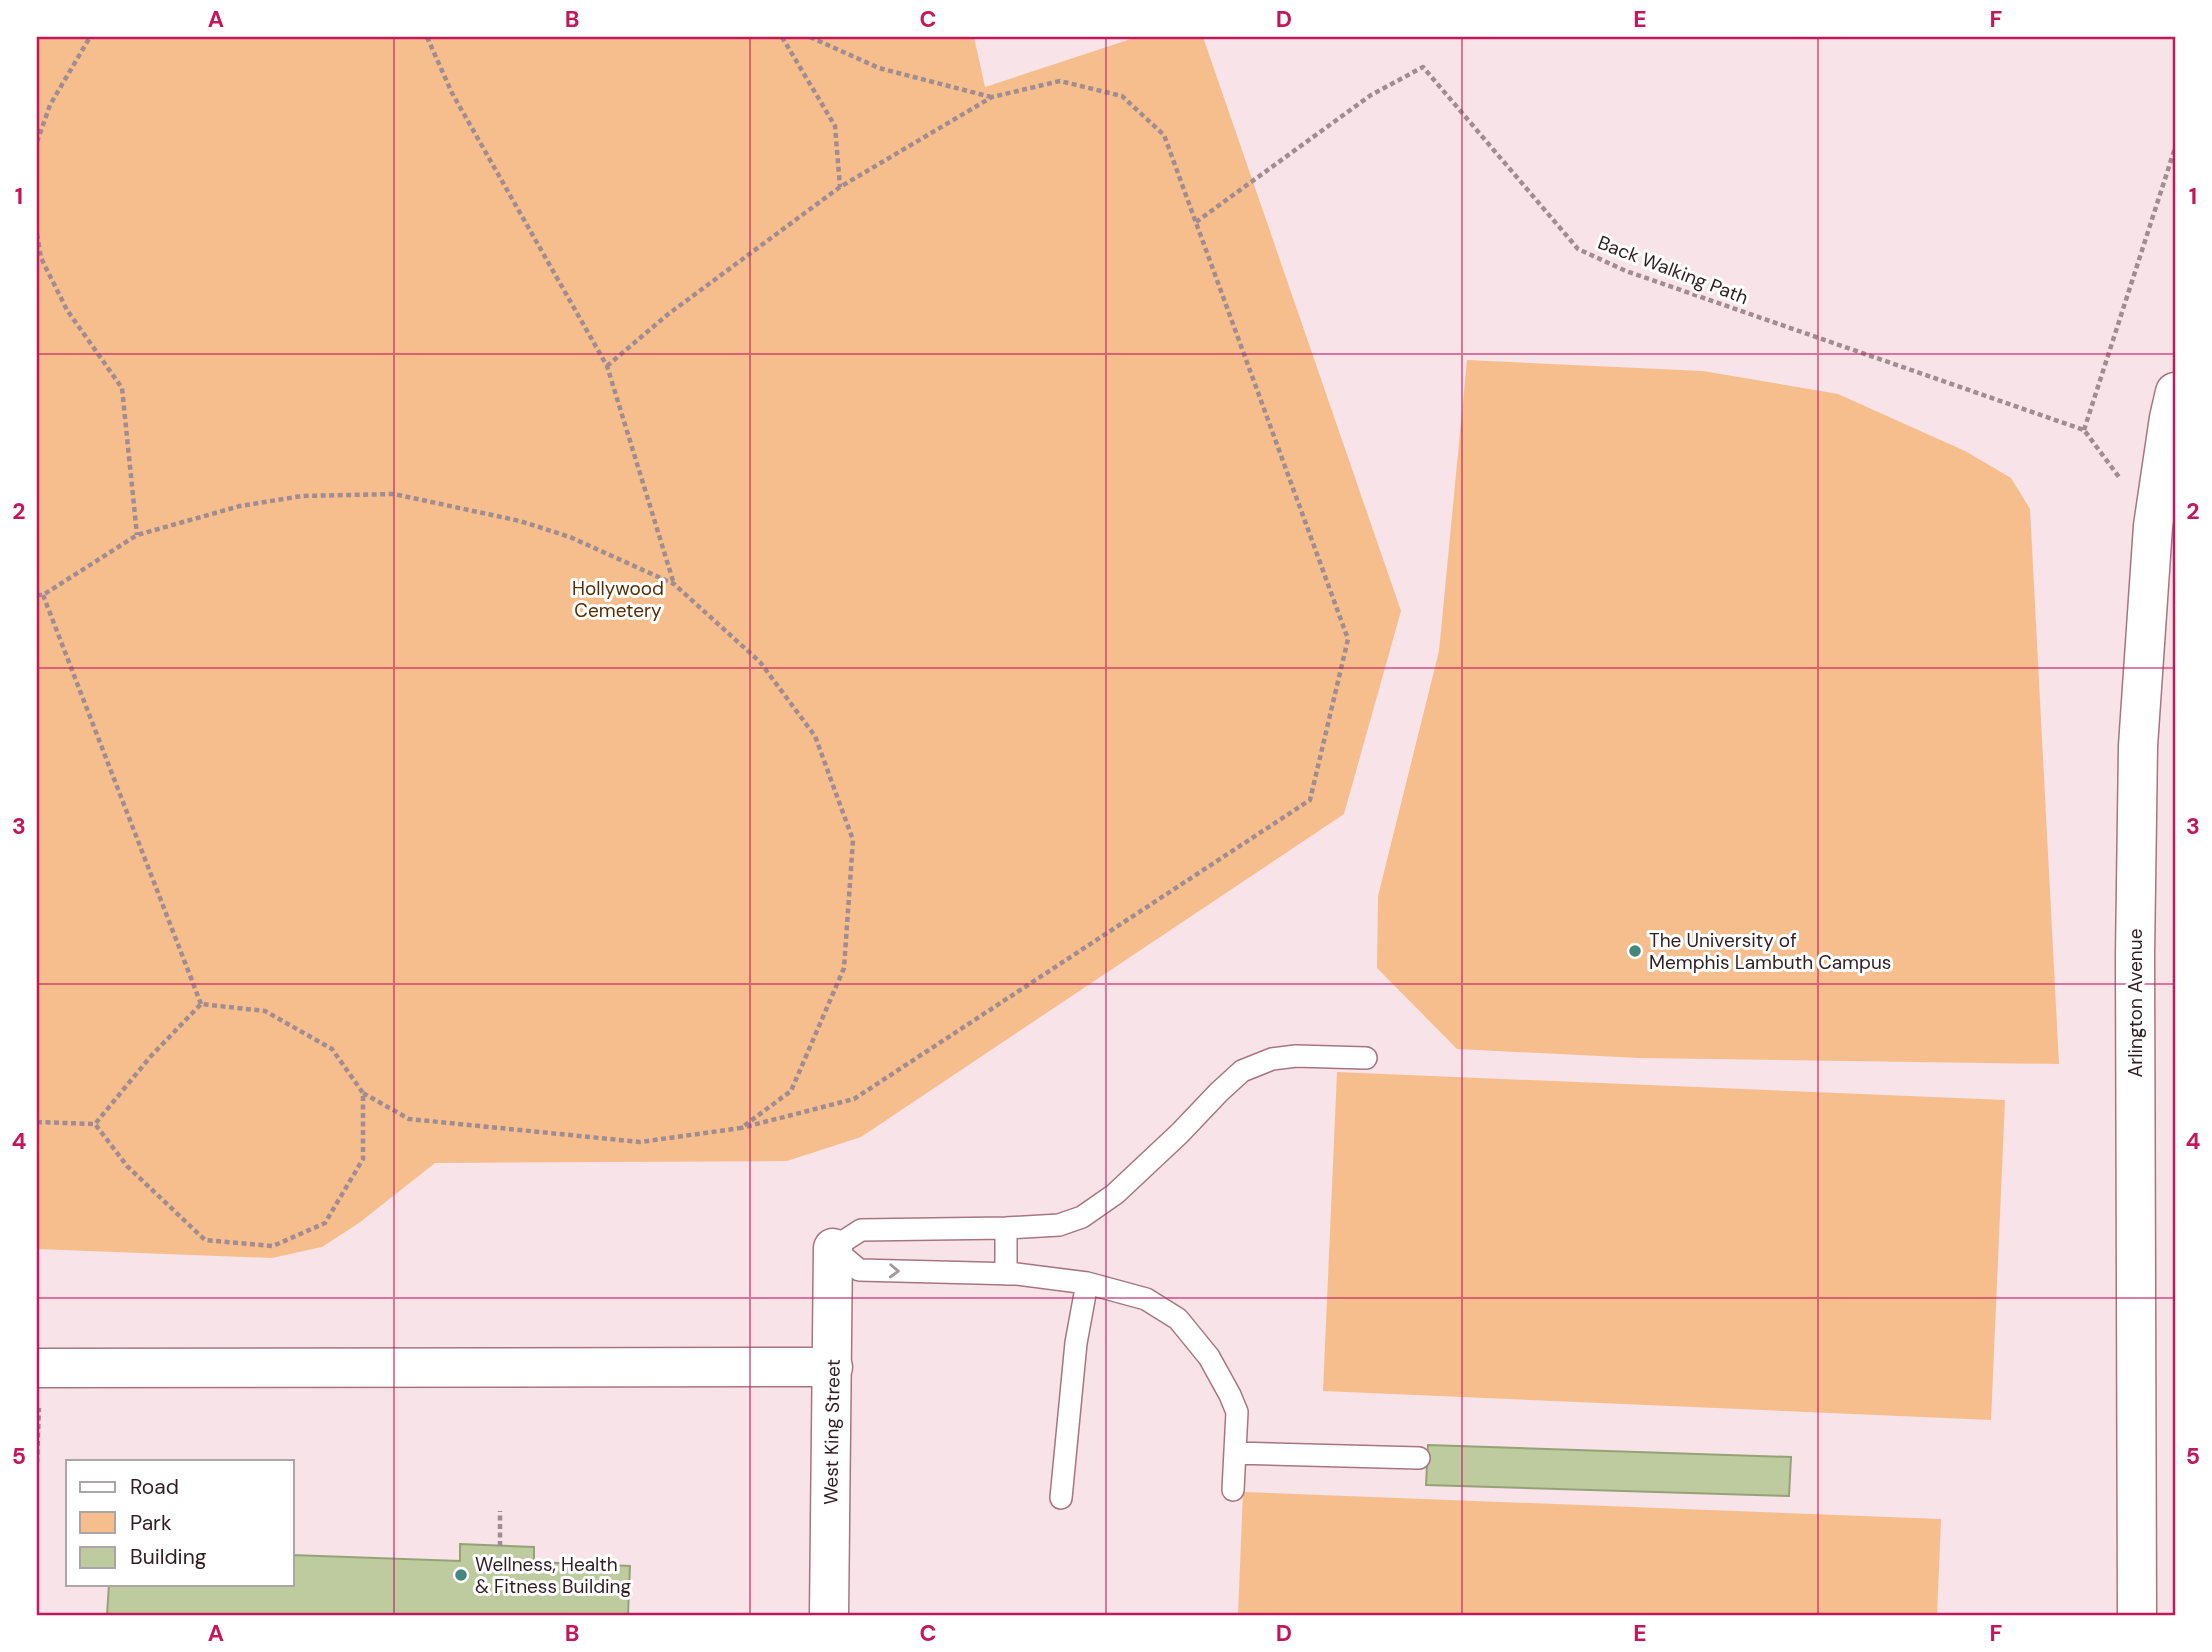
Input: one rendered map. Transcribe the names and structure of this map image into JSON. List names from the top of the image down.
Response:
{
  "streets": {
    "street": ["Arlington Avenue", "West King Street"],
    "path": ["Back Walking Path"]
  },
  "parks": ["Hollywood Cemetery"],
  "places": ["The University of Memphis Lambuth Campus", "Wellness, Health & Fitness Building"],
  "legend": ["Road", "Park", "Building"],
  "grid": {
    "columns": [
      "A",
      "B",
      "C",
      "D",
      "E",
      "F"
    ],
    "rows": [
      "1",
      "2",
      "3",
      "4",
      "5"
    ]
  }
}
